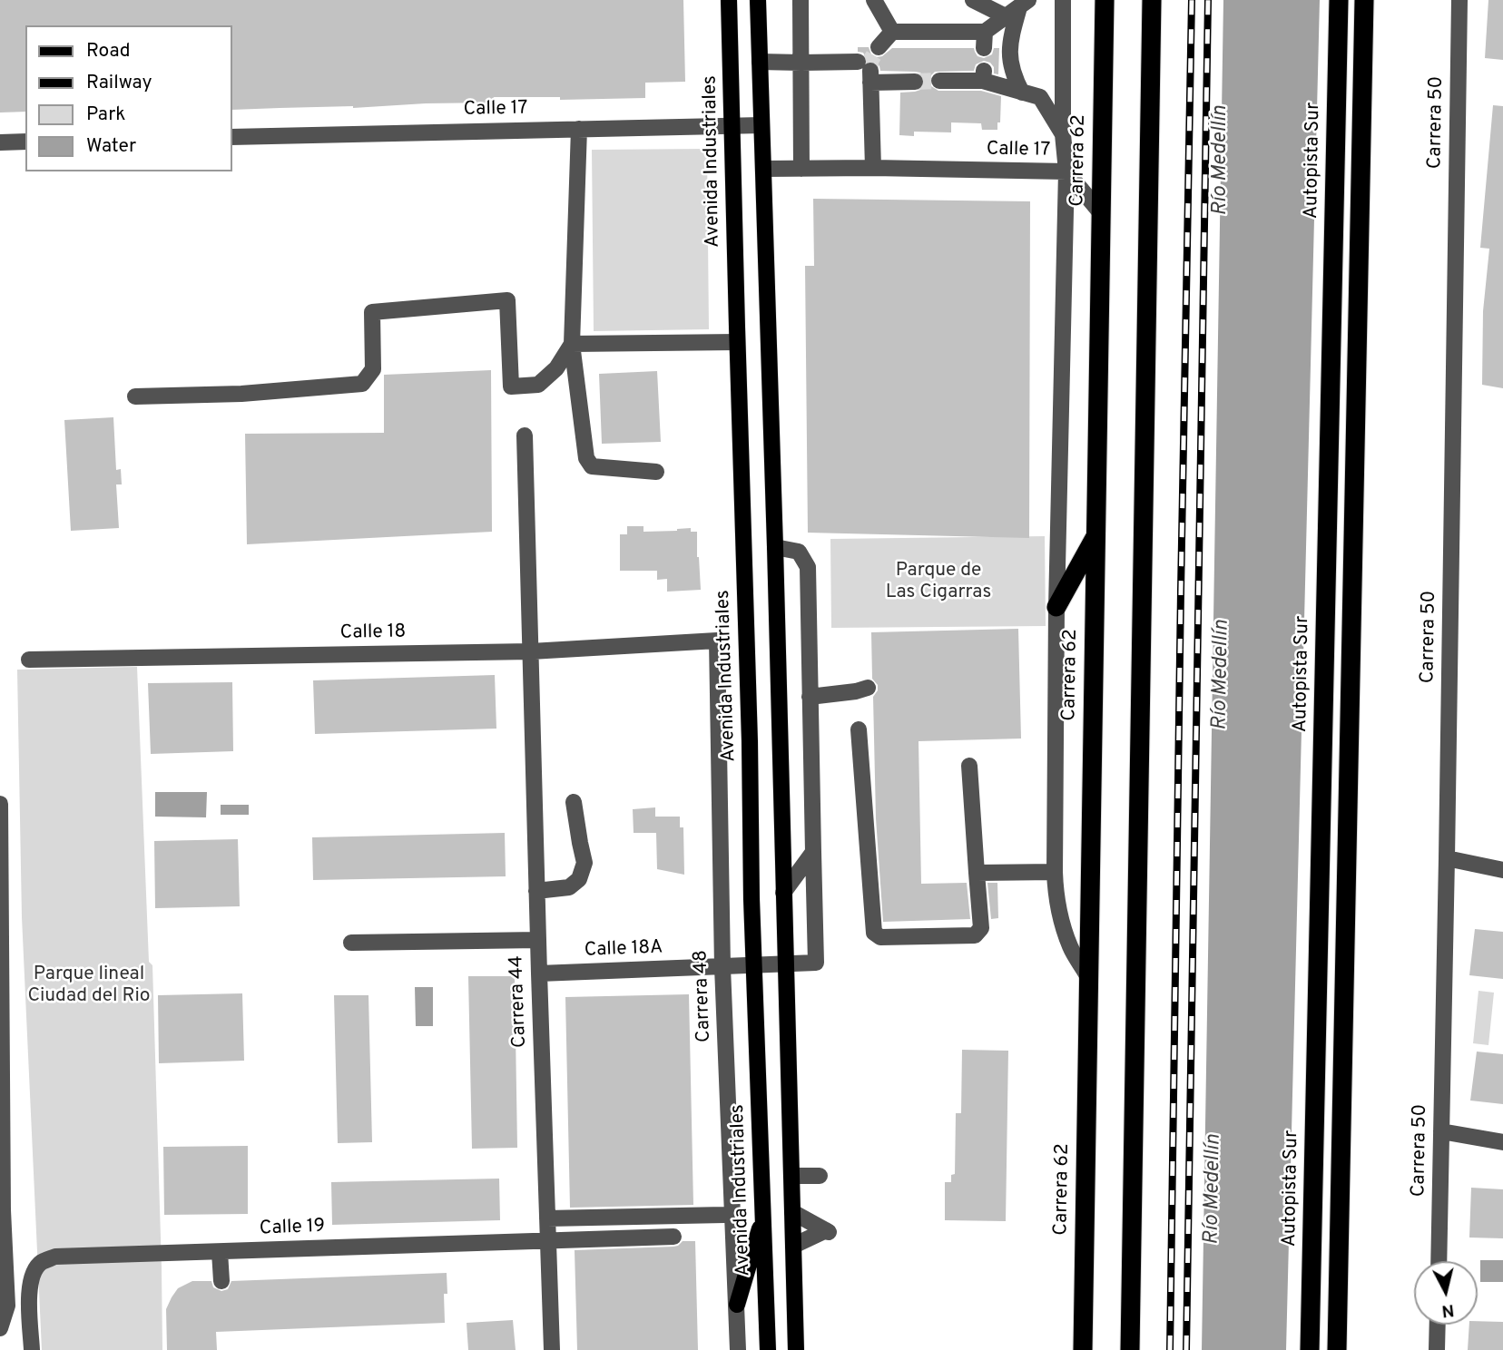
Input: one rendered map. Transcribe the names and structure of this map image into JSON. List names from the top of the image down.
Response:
{
  "streets": {
    "highway": ["Carrera 62", "Autopista Sur"],
    "main road": ["Avenida Industriales"],
    "street": [
      "Calle 17",
      "Carrera 50",
      "Calle 18",
      "Calle 18A",
      "Carrera 48",
      "Carrera 44",
      "Calle 19"
    ]
  },
  "crossings": [
    ["Calle 17", "Carrera 62"],
    ["Calle 17", "Avenida Industriales"],
    ["Avenida Industriales", "Calle 18A"],
    ["Calle 18", "Carrera 48"],
    ["Calle 18", "Carrera 44"],
    ["Calle 18A", "Carrera 48"],
    ["Calle 18A", "Carrera 44"],
    ["Carrera 44", "Calle 19"]
  ],
  "water": ["Río Medellín"],
  "parks": ["Parque de Las Cigarras", "Parque lineal Ciudad del Rio"],
  "legend": [
    "Road",
    "Railway",
    "Park",
    "Water"
  ],
  "north": "bottom"
}
